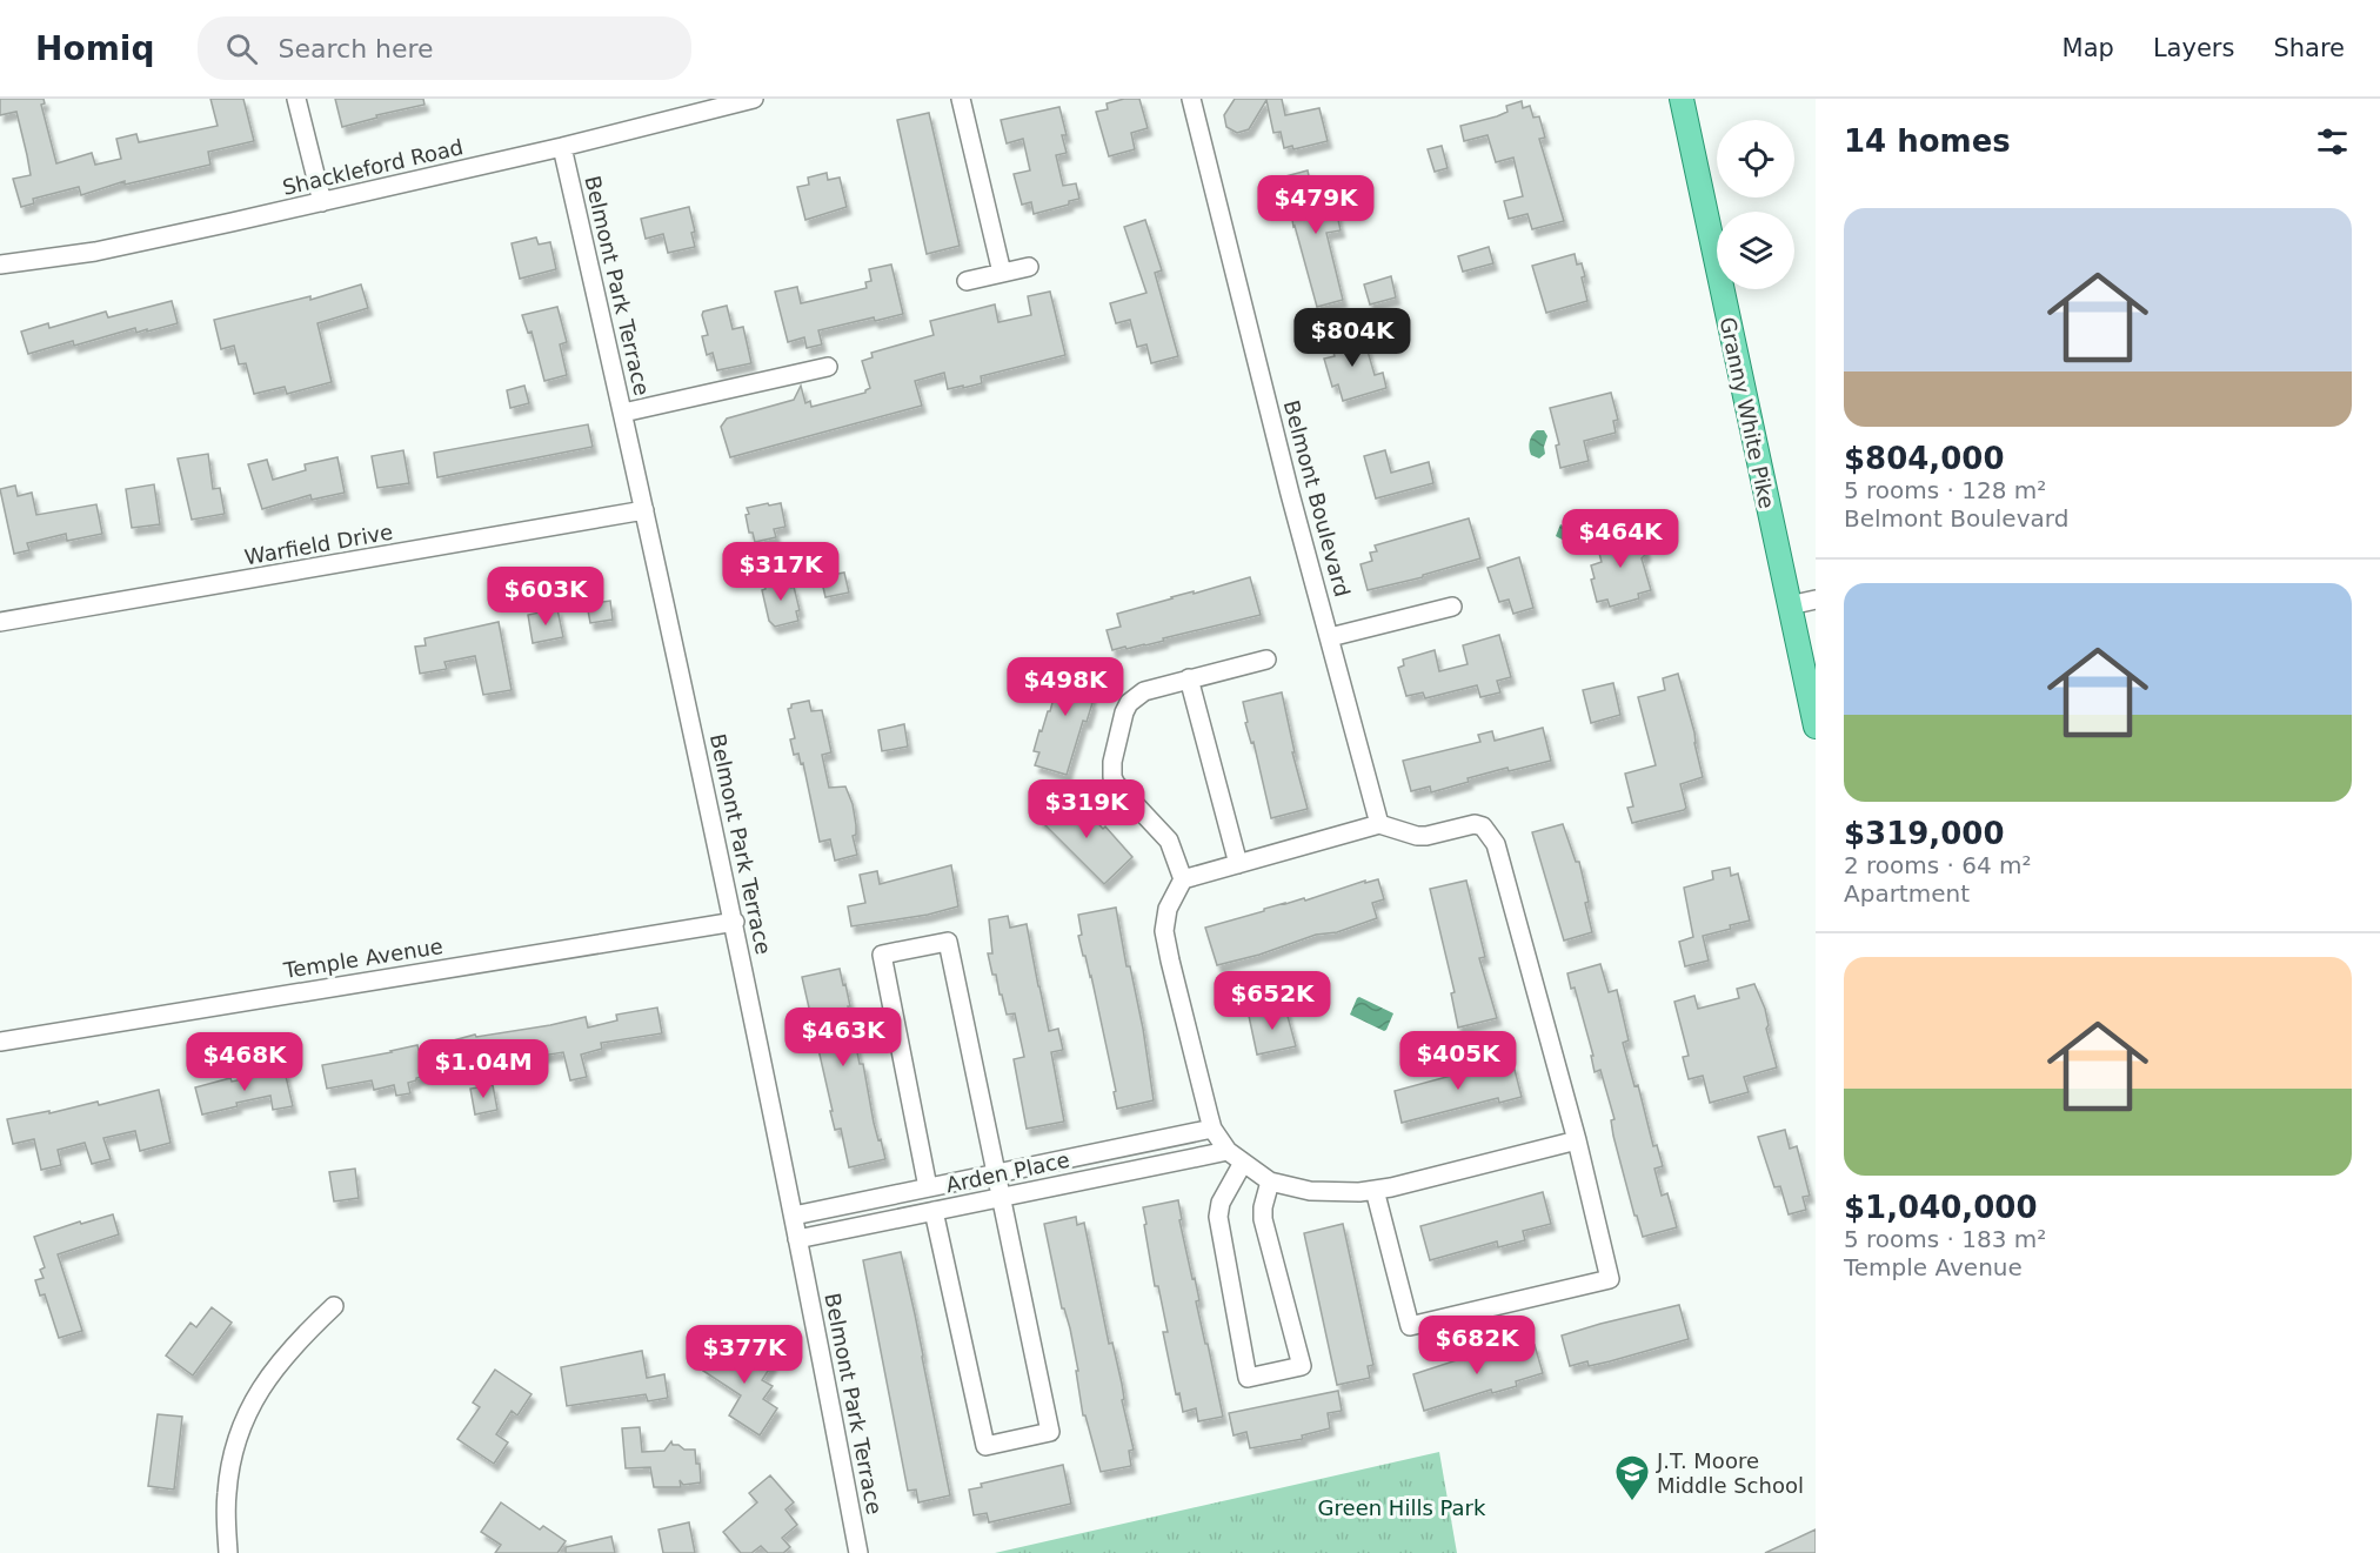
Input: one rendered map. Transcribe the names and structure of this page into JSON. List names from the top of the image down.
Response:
{
  "streets": {
    "main road": ["Granny White Pike"],
    "street": [
      "Shackleford Road",
      "Belmont Park Terrace",
      "Belmont Boulevard",
      "Warfield Drive",
      "Temple Avenue",
      "Arden Place"
    ]
  },
  "crossings": [
    ["Shackleford Road", "Belmont Park Terrace"],
    ["Belmont Park Terrace", "Warfield Drive"],
    ["Belmont Park Terrace", "Temple Avenue"],
    ["Belmont Park Terrace", "Arden Place"]
  ],
  "parks": ["Green Hills Park"],
  "places": {
    "school or university": ["J.T. Moore Middle School"]
  },
  "page": {
    "header": "Homiq",
    "search": "Search here",
    "nav": ["Map", "Layers", "Share"],
    "heading": "14 homes",
    "price": [
      "$479K",
      "$804K",
      "$464K",
      "$317K",
      "$603K",
      "$498K",
      "$319K",
      "$652K",
      "$463K",
      "$405K",
      "$468K",
      "$1.04M",
      "$682K",
      "$377K"
    ],
    "list": [
      {
        "name": "$804,000",
        "note": "5 rooms · 128 m² · Belmont Boulevard"
      },
      {
        "name": "$319,000",
        "note": "2 rooms · 64 m² · Apartment"
      },
      {
        "name": "$1,040,000",
        "note": "5 rooms · 183 m² · Temple Avenue"
      }
    ]
  }
}
